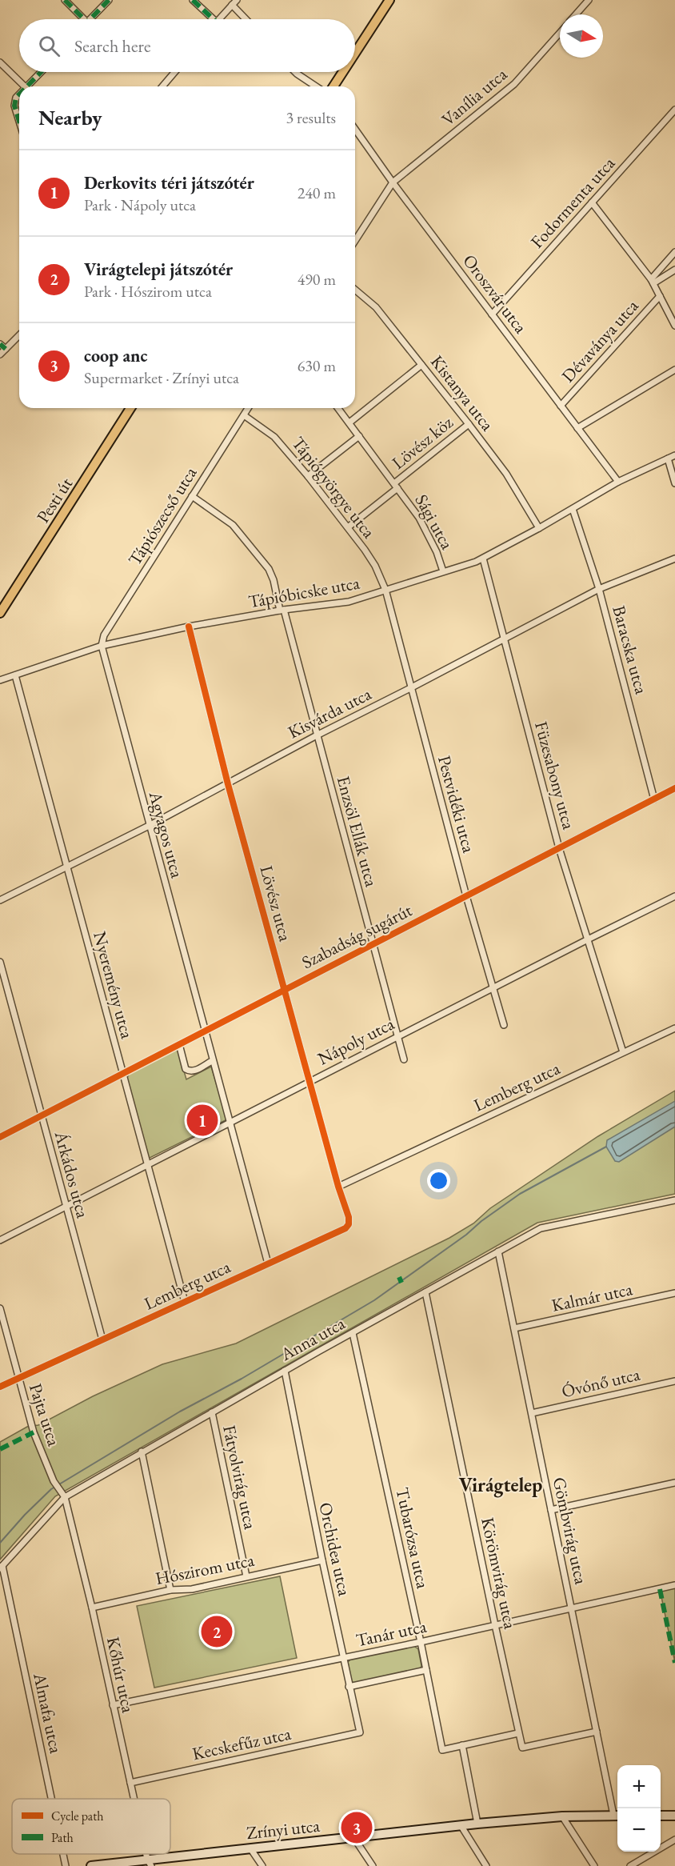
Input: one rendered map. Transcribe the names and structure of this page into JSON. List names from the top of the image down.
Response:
{
  "streets": {
    "main road": ["Pesti út", "Zrínyi utca"],
    "street": [
      "Vanília utca",
      "Fodormenta utca",
      "Oroszvár utca",
      "Dévaványa utca",
      "Kistanya utca",
      "Lövész köz",
      "Tápiógyörgye utca",
      "Tápiószecső utca",
      "Sági utca",
      "Tápióbicske utca",
      "Baracska utca",
      "Kisvárda utca",
      "Füzesabony utca",
      "Pestvidéki utca",
      "Enzsöl Ellák utca",
      "Agyagos utca",
      "Lövész utca",
      "Szabadság sugárút",
      "Nyeremény utca",
      "Nápoly utca",
      "Lemberg utca",
      "Árkádos utca",
      "Kalmár utca",
      "Anna utca",
      "Óvónő utca",
      "Pajta utca",
      "Fátyolvirág utca",
      "Gömbvirág utca",
      "Tubarózsa utca",
      "Orchidea utca",
      "Hószirom utca",
      "Körömvirág utca",
      "Tanár utca",
      "Kőhúr utca",
      "Almafa utca",
      "Kecskefűz utca"
    ]
  },
  "crossings": [
    ["Vanília utca", "Oroszvár utca"],
    ["Fodormenta utca", "Oroszvár utca"],
    ["Oroszvár utca", "Dévaványa utca"],
    ["Oroszvár utca", "Tápióbicske utca"],
    ["Kistanya utca", "Lövész köz"],
    ["Kistanya utca", "Tápióbicske utca"],
    ["Lövész köz", "Sági utca"],
    ["Tápiógyörgye utca", "Tápiószecső utca"],
    ["Tápiógyörgye utca", "Sági utca"],
    ["Tápiógyörgye utca", "Tápióbicske utca"],
    ["Tápiógyörgye utca", "Pestvidéki utca"],
    ["Tápiószecső utca", "Tápióbicske utca"],
    ["Tápiószecső utca", "Enzsöl Ellák utca"],
    ["Tápiószecső utca", "Agyagos utca"],
    ["Sági utca", "Tápióbicske utca"],
    ["Tápióbicske utca", "Baracska utca"],
    ["Tápióbicske utca", "Füzesabony utca"],
    ["Tápióbicske utca", "Pestvidéki utca"],
    ["Tápióbicske utca", "Enzsöl Ellák utca"],
    ["Tápióbicske utca", "Agyagos utca"],
    ["Tápióbicske utca", "Lövész utca"],
    ["Tápióbicske utca", "Nyeremény utca"],
    ["Baracska utca", "Kisvárda utca"],
    ["Baracska utca", "Szabadság sugárút"],
    ["Kisvárda utca", "Füzesabony utca"],
    ["Kisvárda utca", "Pestvidéki utca"],
    ["Kisvárda utca", "Enzsöl Ellák utca"],
    ["Kisvárda utca", "Agyagos utca"],
    ["Kisvárda utca", "Lövész utca"],
    ["Kisvárda utca", "Nyeremény utca"],
    ["Füzesabony utca", "Szabadság sugárút"],
    ["Füzesabony utca", "Nápoly utca"],
    ["Füzesabony utca", "Lemberg utca"],
    ["Pestvidéki utca", "Szabadság sugárút"],
    ["Pestvidéki utca", "Nápoly utca"],
    ["Enzsöl Ellák utca", "Szabadság sugárút"],
    ["Enzsöl Ellák utca", "Nápoly utca"],
    ["Agyagos utca", "Szabadság sugárút"],
    ["Lövész utca", "Szabadság sugárút"],
    ["Lövész utca", "Nápoly utca"],
    ["Lövész utca", "Lemberg utca"],
    ["Szabadság sugárút", "Nyeremény utca"],
    ["Szabadság sugárút", "Árkádos utca"],
    ["Nyeremény utca", "Nápoly utca"],
    ["Nyeremény utca", "Lemberg utca"],
    ["Nápoly utca", "Árkádos utca"],
    ["Lemberg utca", "Árkádos utca"],
    ["Lemberg utca", "Pajta utca"],
    ["Kalmár utca", "Gömbvirág utca"],
    ["Anna utca", "Pajta utca"],
    ["Anna utca", "Fátyolvirág utca"],
    ["Anna utca", "Gömbvirág utca"],
    ["Anna utca", "Tubarózsa utca"],
    ["Anna utca", "Orchidea utca"],
    ["Anna utca", "Körömvirág utca"],
    ["Anna utca", "Kőhúr utca"],
    ["Anna utca", "Almafa utca"],
    ["Óvónő utca", "Gömbvirág utca"],
    ["Pajta utca", "Kőhúr utca"],
    ["Fátyolvirág utca", "Hószirom utca"],
    ["Gömbvirág utca", "Körömvirág utca"],
    ["Gömbvirág utca", "Tanár utca"],
    ["Gömbvirág utca", "Zrínyi utca"],
    ["Tubarózsa utca", "Tanár utca"],
    ["Orchidea utca", "Hószirom utca"],
    ["Orchidea utca", "Tanár utca"],
    ["Orchidea utca", "Kecskefűz utca"],
    ["Hószirom utca", "Kőhúr utca"],
    ["Körömvirág utca", "Tanár utca"],
    ["Tanár utca", "Kőhúr utca"],
    ["Kőhúr utca", "Kecskefűz utca"]
  ],
  "districts": ["Virágtelep"],
  "legend": ["Cycle path", "Path"],
  "north": "right",
  "page": {
    "search": "Search here",
    "heading": ["Nearby", "3 results"],
    "list": [
      {
        "mark": "1",
        "name": "Derkovits téri játszótér",
        "note": "Park · Nápoly utca",
        "value": "240 m"
      },
      {
        "mark": "2",
        "name": "Virágtelepi játszótér",
        "note": "Park · Hószirom utca",
        "value": "490 m"
      },
      {
        "mark": "3",
        "name": "coop anc",
        "note": "Supermarket · Zrínyi utca",
        "value": "630 m"
      }
    ],
    "pins": ["1", "2", "3"],
    "map_buttons": ["+", "−"]
  }
}
